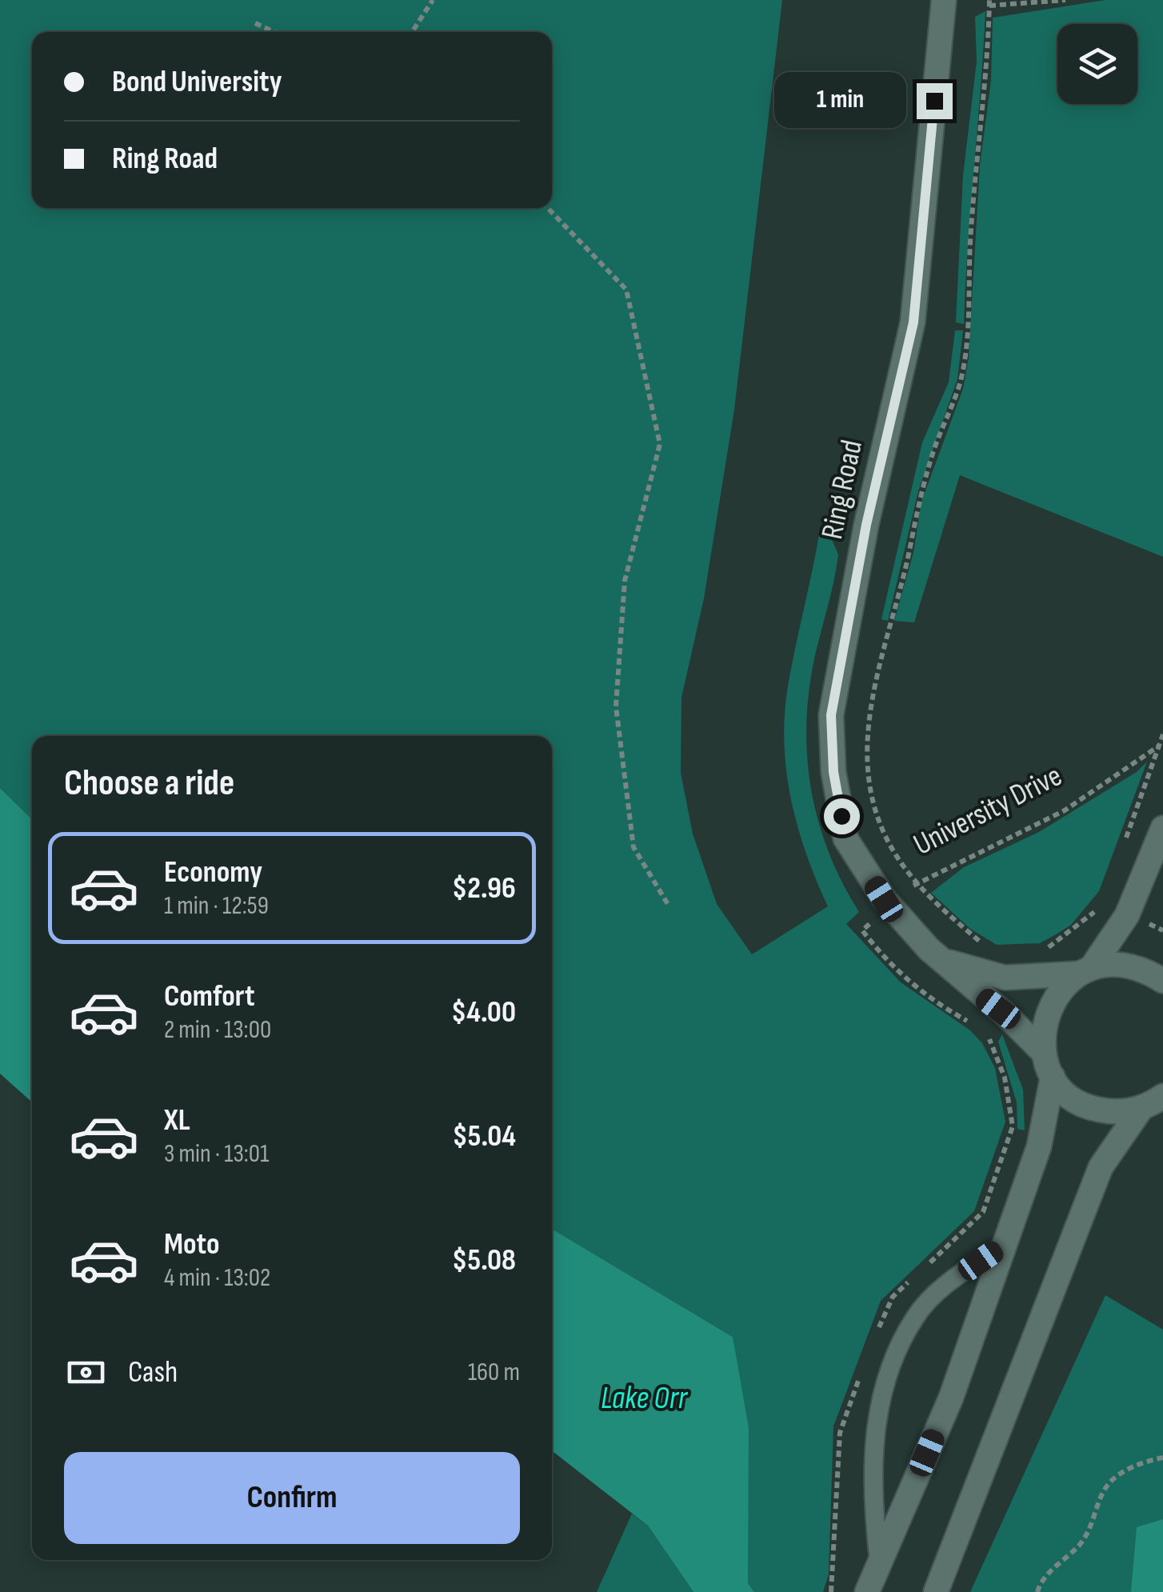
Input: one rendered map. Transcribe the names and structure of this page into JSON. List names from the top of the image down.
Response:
{
  "streets": {
    "street": ["Ring Road"],
    "path": ["University Drive"]
  },
  "crossings": [
    ["Ring Road", "University Drive"]
  ],
  "water": ["Lake Orr"],
  "page": {
    "banner": ["Bond University", "Ring Road"],
    "bubble": "1 min",
    "heading": "Choose a ride",
    "list": [
      {
        "name": "Economy",
        "note": "1 min · 12:59",
        "value": "$2.96"
      },
      {
        "name": "Comfort",
        "note": "2 min · 13:00",
        "value": "$4.00"
      },
      {
        "name": "XL",
        "note": "3 min · 13:01",
        "value": "$5.04"
      },
      {
        "name": "Moto",
        "note": "4 min · 13:02",
        "value": "$5.08"
      }
    ],
    "pay": ["Cash", "160 m"],
    "buttons": "Confirm"
  }
}
